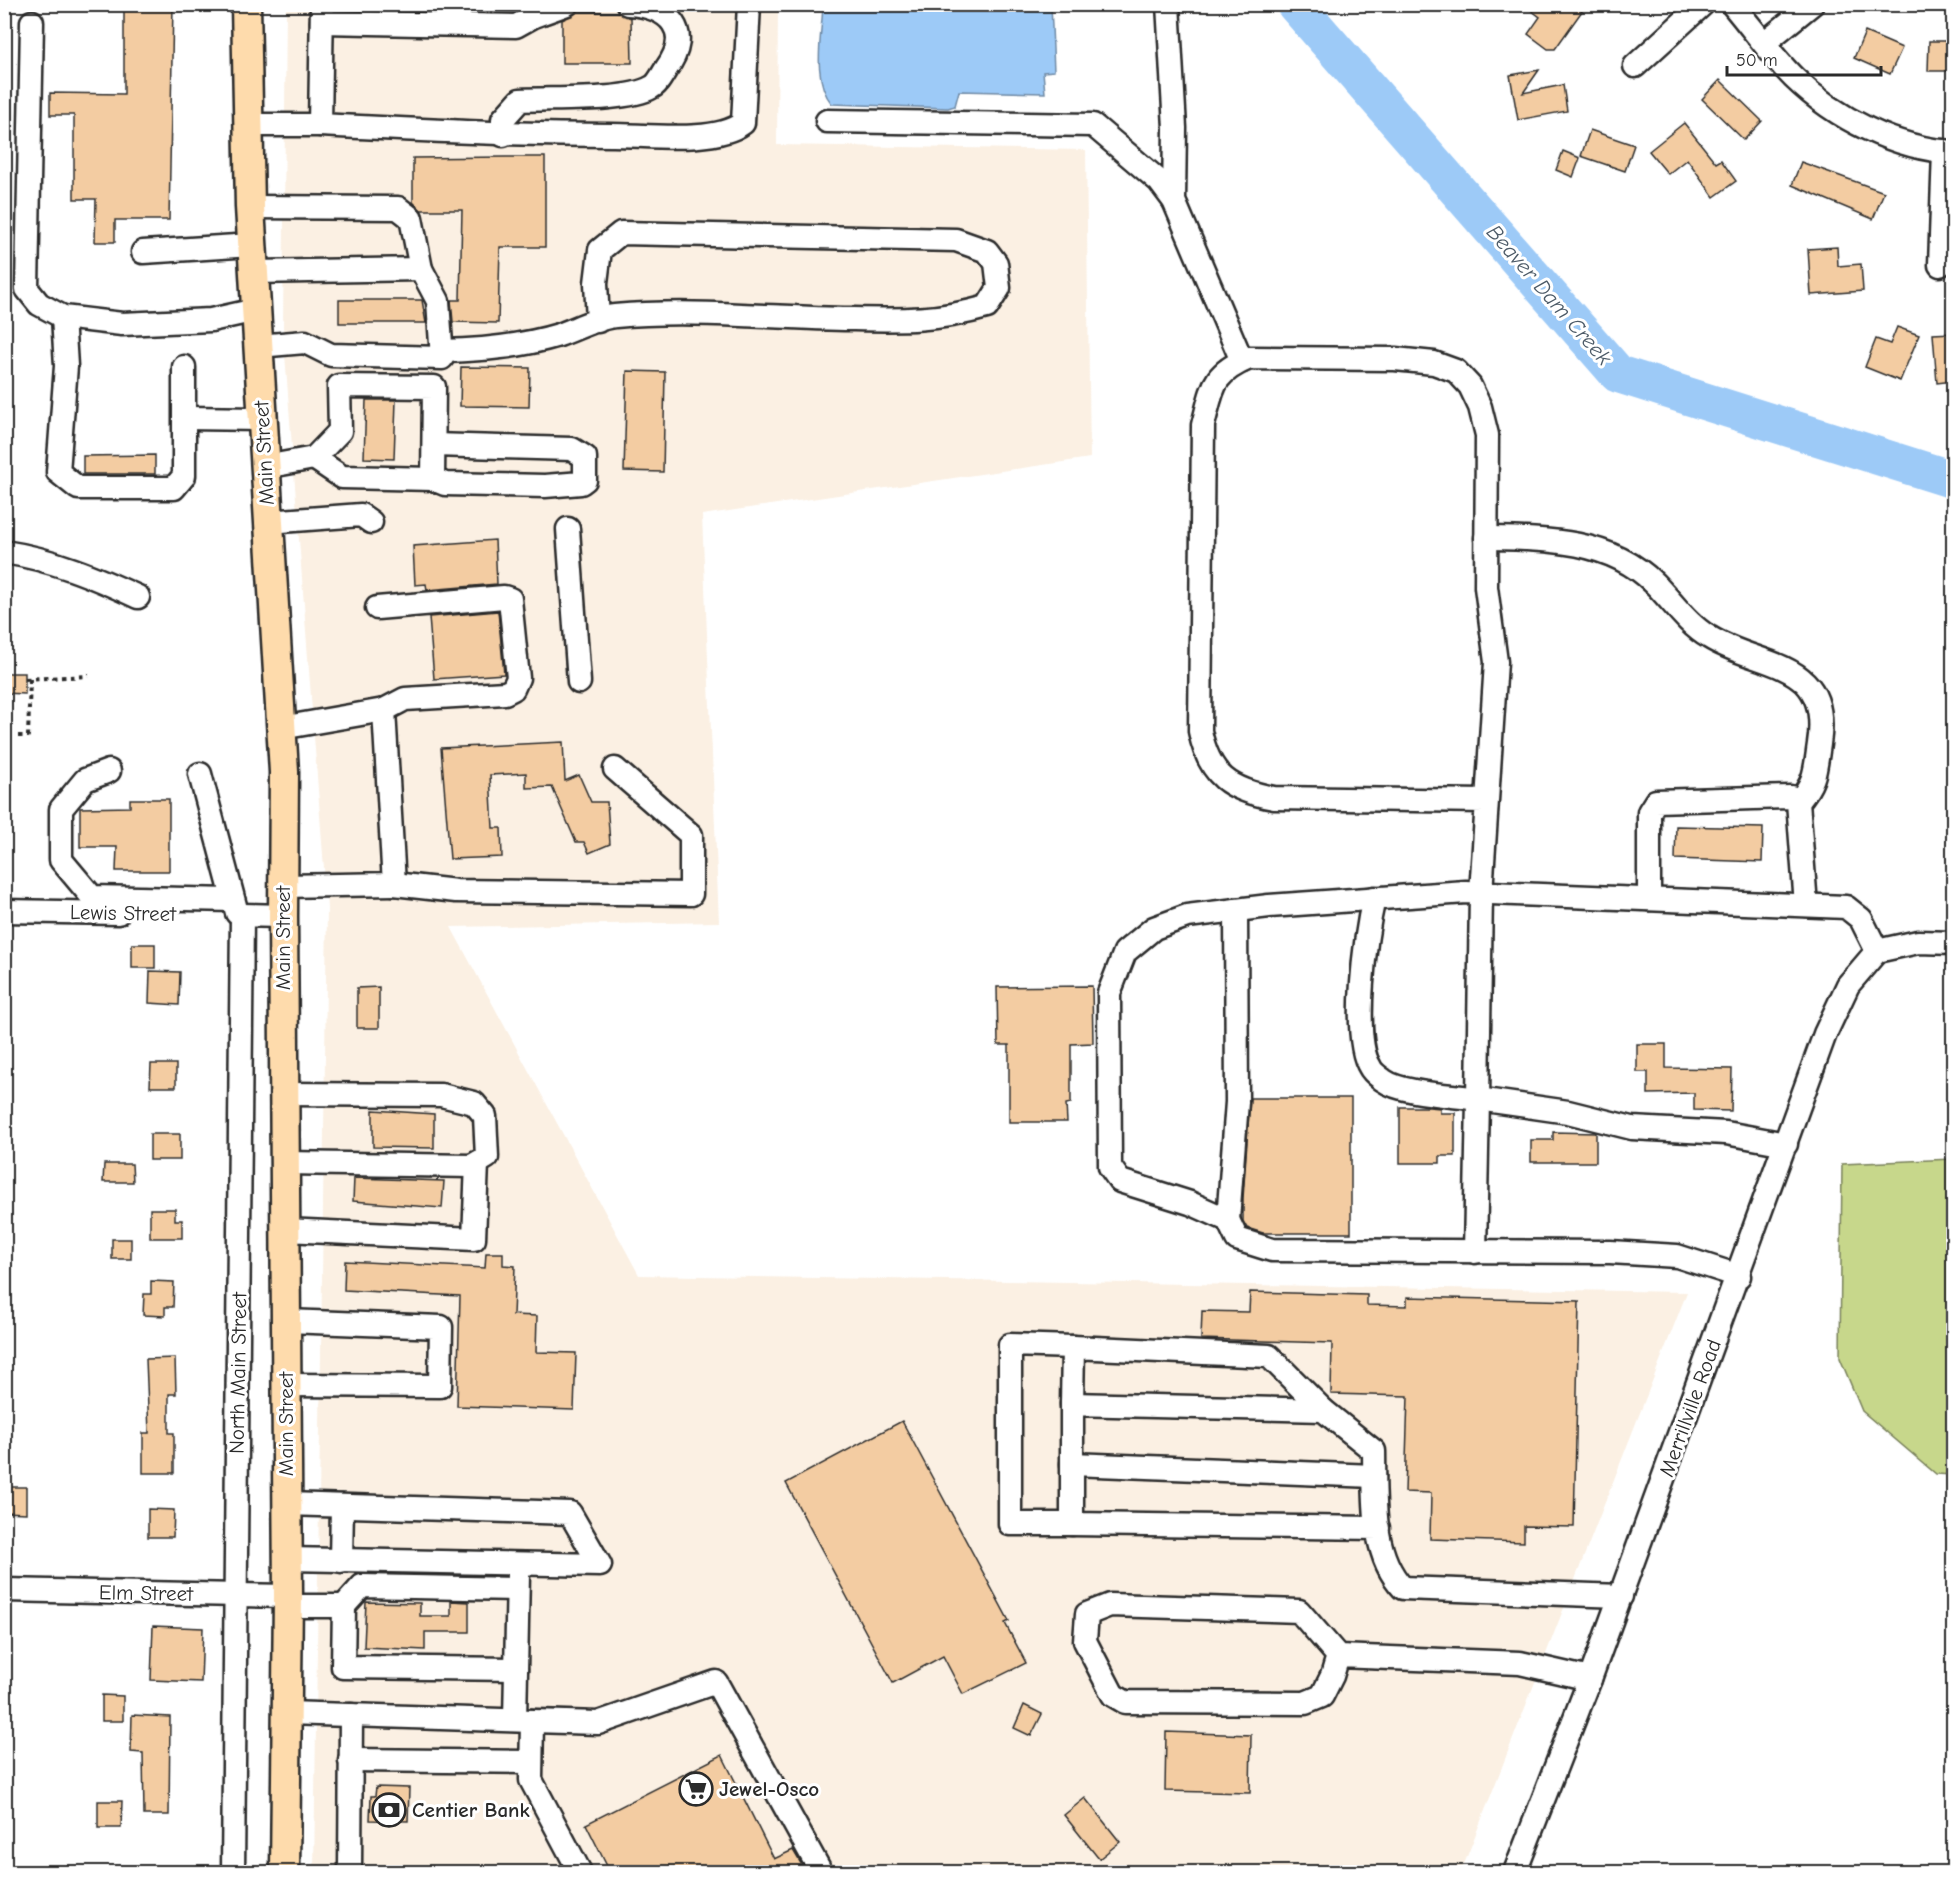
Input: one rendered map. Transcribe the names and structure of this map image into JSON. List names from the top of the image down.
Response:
{
  "streets": {
    "main road": ["Main Street"],
    "street": [
      "Lewis Street",
      "North Main Street",
      "Merrillville Road",
      "Elm Street"
    ]
  },
  "crossings": [
    ["Main Street", "Elm Street"],
    ["Lewis Street", "North Main Street"],
    ["North Main Street", "Elm Street"]
  ],
  "water": ["Beaver Dam Creek"],
  "places": {
    "supermarket": ["Jewel-Osco"],
    "bank": ["Centier Bank"]
  },
  "scale_bar": "50 m"
}
